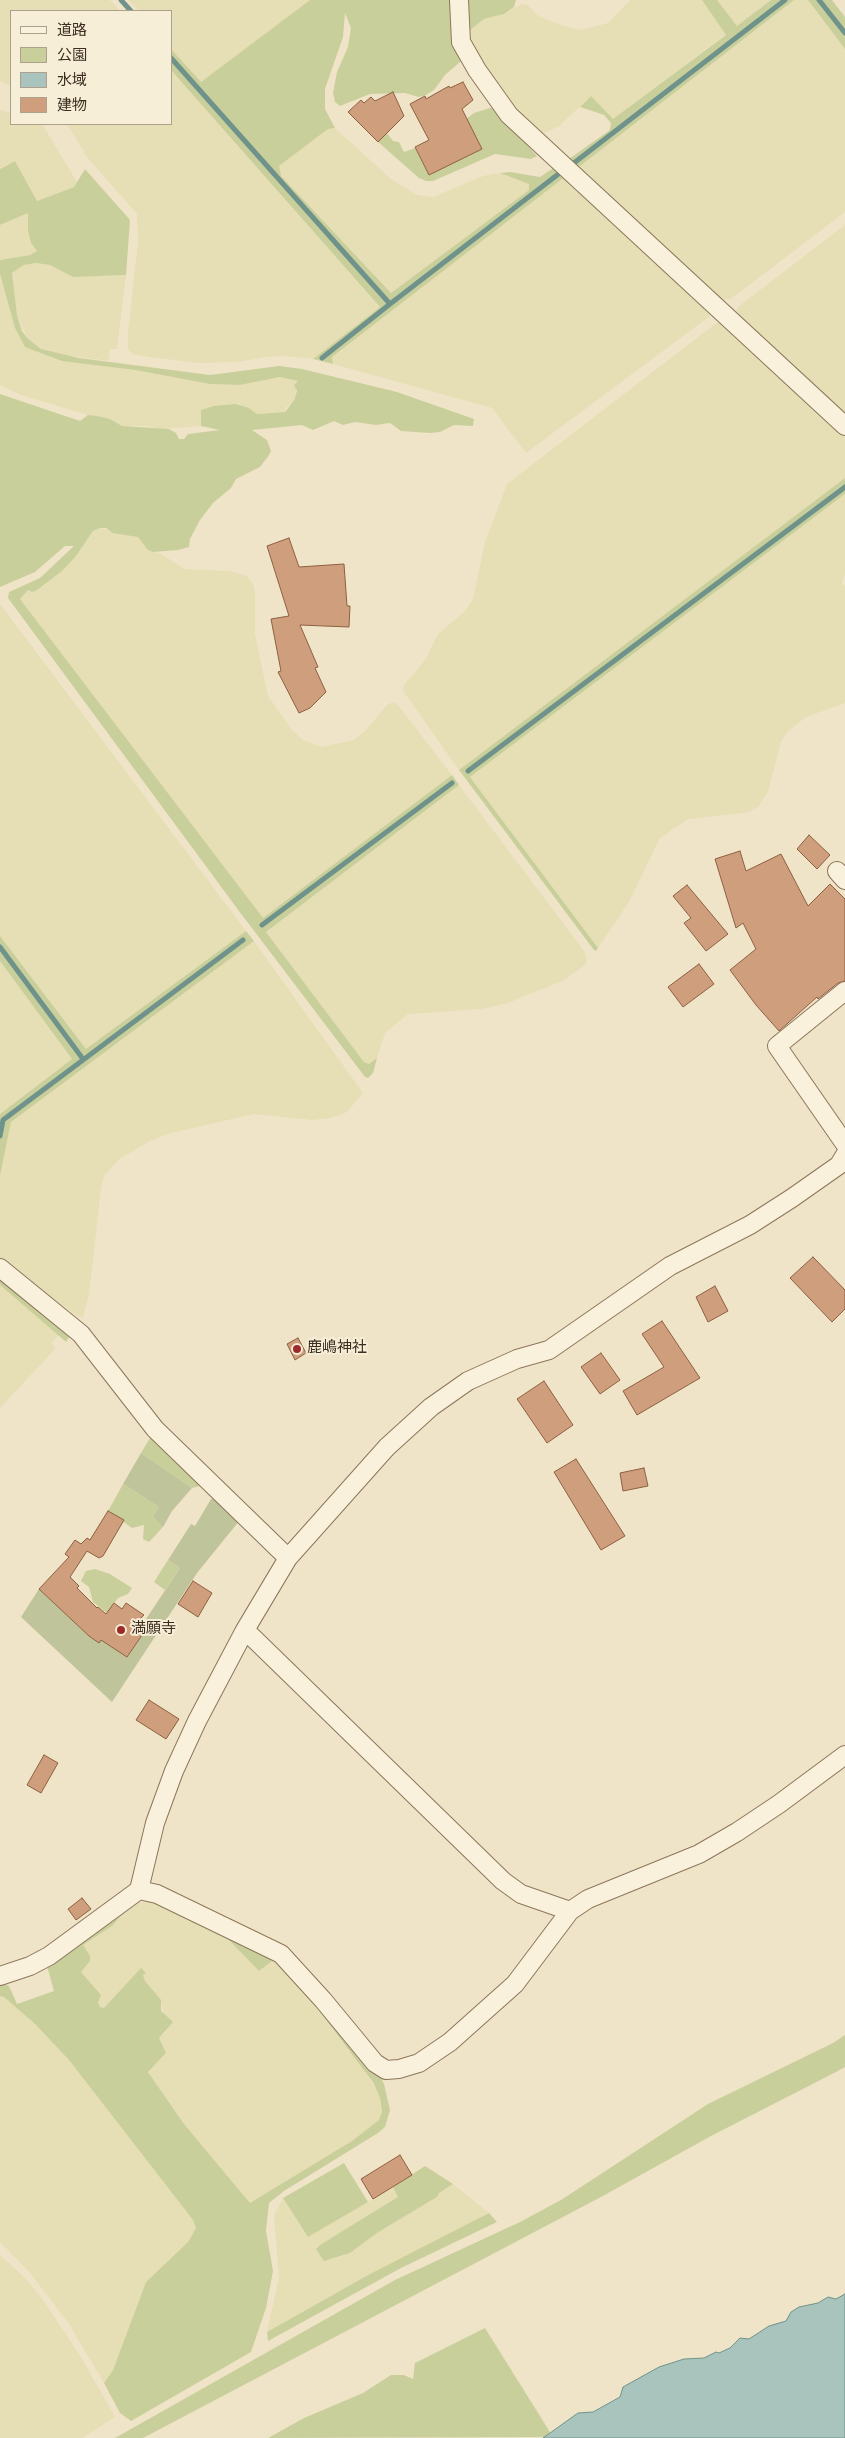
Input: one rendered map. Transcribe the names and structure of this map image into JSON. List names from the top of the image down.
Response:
{
  "places": ["鹿嶋神社", "満願寺"],
  "legend": [
    "道路",
    "公園",
    "水域",
    "建物"
  ]
}
